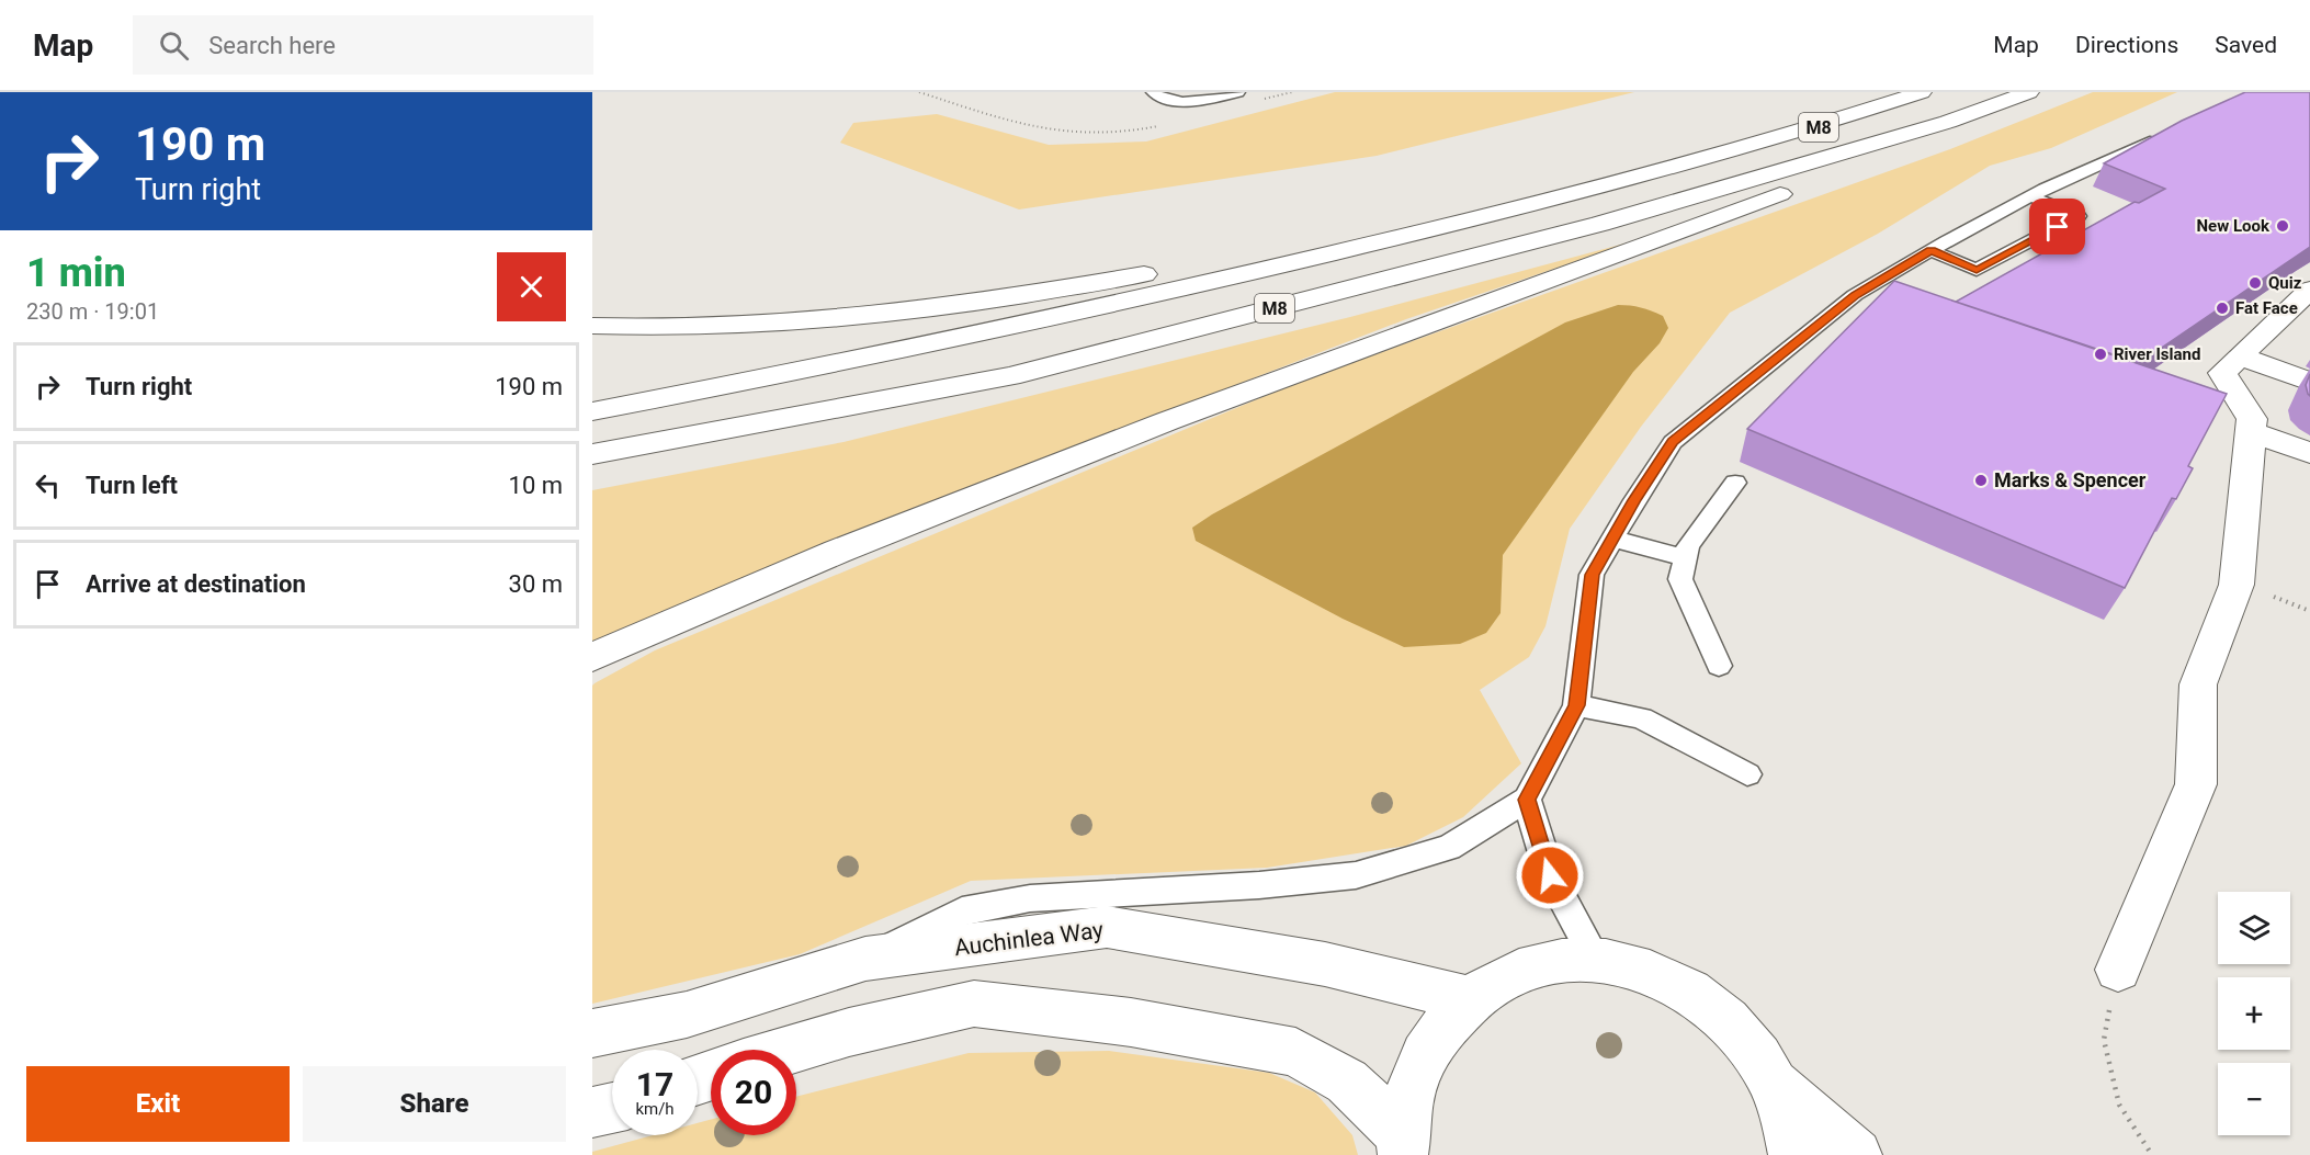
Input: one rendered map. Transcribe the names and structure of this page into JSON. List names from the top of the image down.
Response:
{
  "streets": {
    "main road": ["M8", "Auchinlea Way"]
  },
  "places": [
    "New Look",
    "Quiz",
    "Fat Face",
    "River Island",
    "Marks & Spencer"
  ],
  "page": {
    "header": "Map",
    "search": "Search here",
    "nav": ["Map", "Directions", "Saved"],
    "turn": ["190 m", "Turn right"],
    "heading": ["1 min", "230 m · 19:01"],
    "list": [
      {
        "name": "Turn right",
        "value": "190 m"
      },
      {
        "name": "Turn left",
        "value": "10 m"
      },
      {
        "name": "Arrive at destination",
        "value": "30 m"
      }
    ],
    "map_buttons": ["+", "−"],
    "speed": "17 km/h",
    "limit": "20",
    "buttons": ["Exit", "Share"]
  }
}
